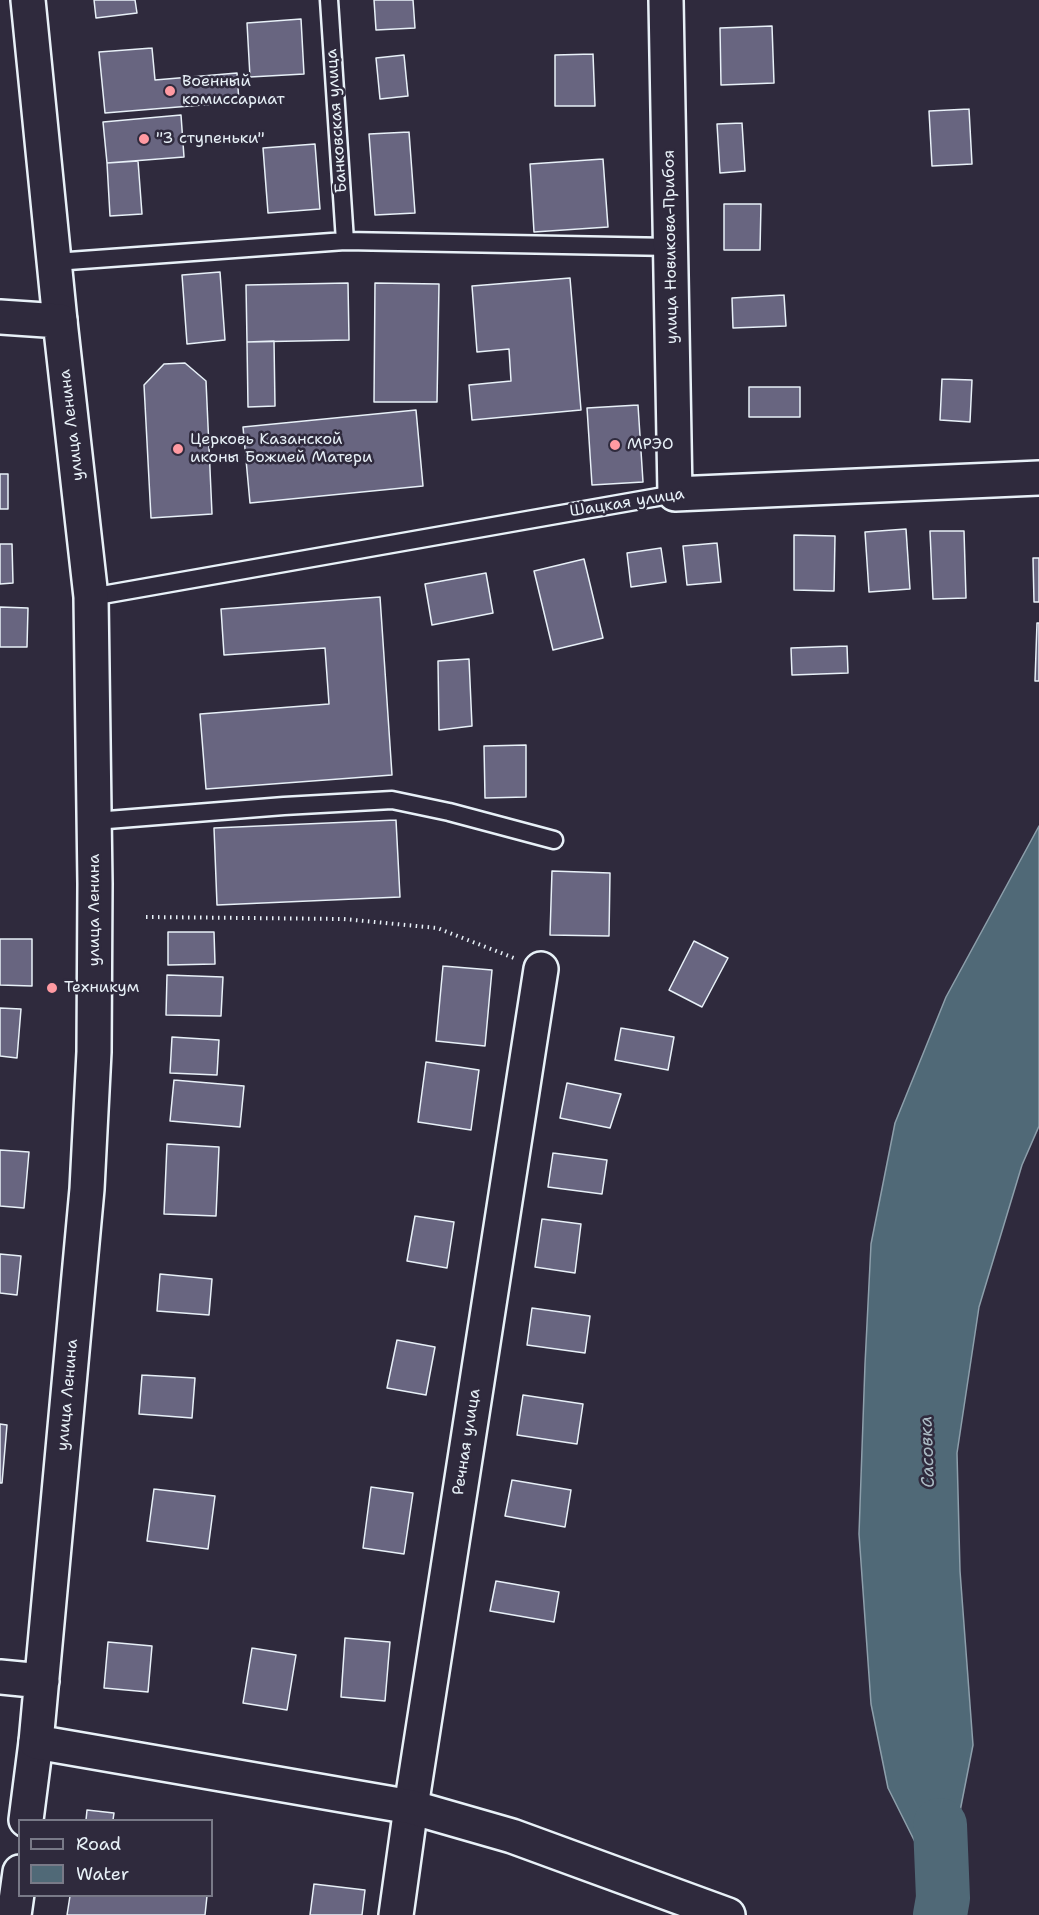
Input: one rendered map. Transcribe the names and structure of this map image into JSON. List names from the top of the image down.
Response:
{
  "streets": {
    "main road": [
      "улица Новикова-Прибоя",
      "улица Ленина",
      "Шацкая улица",
      "Речная улица"
    ],
    "lane": ["Банковская улица"]
  },
  "crossings": [
    ["улица Новикова-Прибоя", "Шацкая улица"],
    ["улица Ленина", "Шацкая улица"]
  ],
  "water": ["Сасовка"],
  "places": [
    "Военный комиссариат",
    "\"3 ступеньки\"",
    "МРЭО",
    "Церковь Казанской иконы Божией Матери",
    "Техникум"
  ],
  "legend": ["Road", "Water"]
}
